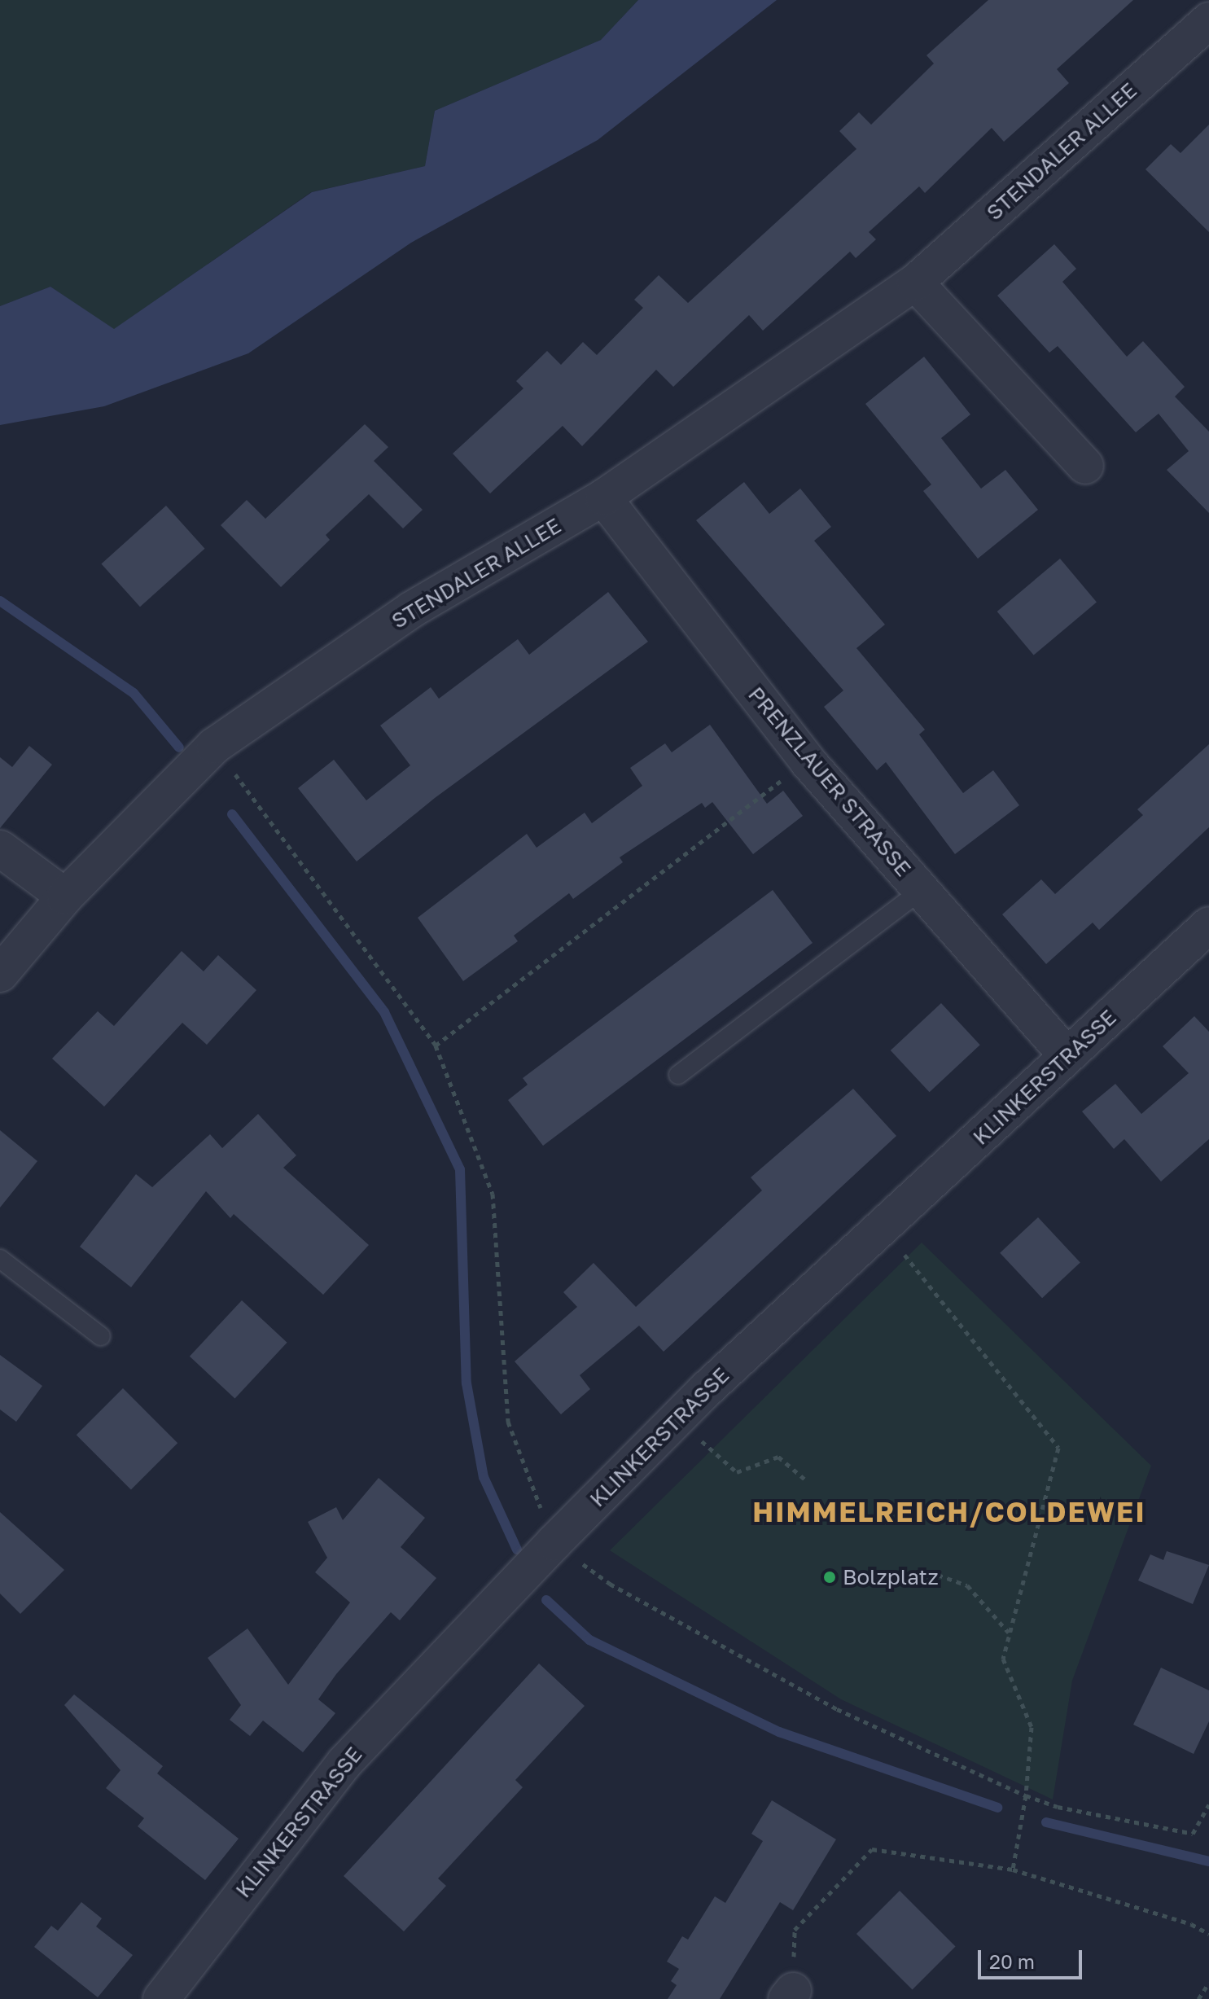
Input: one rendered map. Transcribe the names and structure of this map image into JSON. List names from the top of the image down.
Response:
{
  "streets": {
    "street": ["STENDALER ALLEE", "PRENZLAUER STRASSE", "KLINKERSTRASSE"]
  },
  "crossings": [
    ["STENDALER ALLEE", "PRENZLAUER STRASSE"],
    ["PRENZLAUER STRASSE", "KLINKERSTRASSE"]
  ],
  "districts": ["HIMMELREICH/COLDEWEI"],
  "places": ["Bolzplatz"],
  "scale_bar": "20 m"
}
